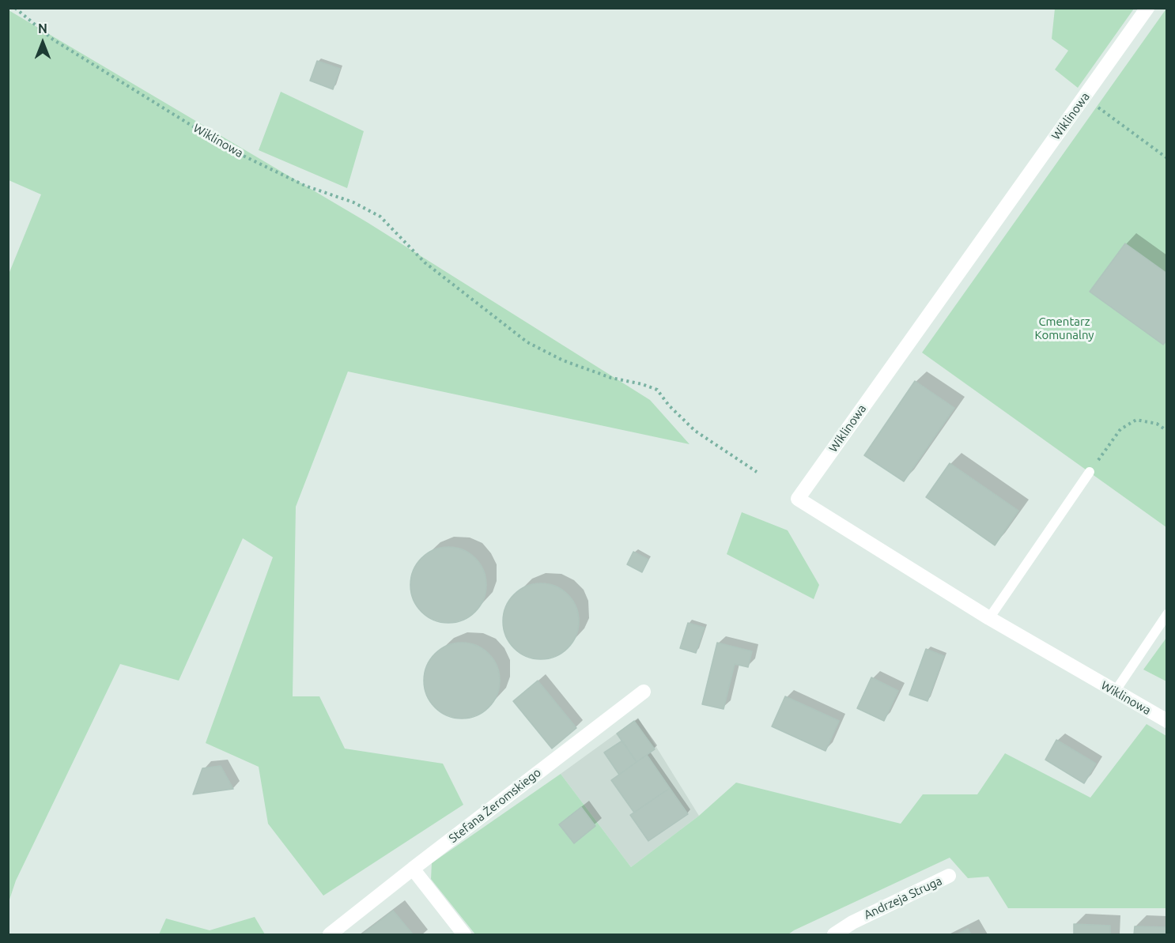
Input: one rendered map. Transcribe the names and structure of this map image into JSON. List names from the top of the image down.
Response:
{
  "streets": {
    "street": ["Wiklinowa", "Stefana Żeromskiego", "Andrzeja Struga"]
  },
  "parks": ["Cmentarz Komunalny"],
  "north": "top"
}
